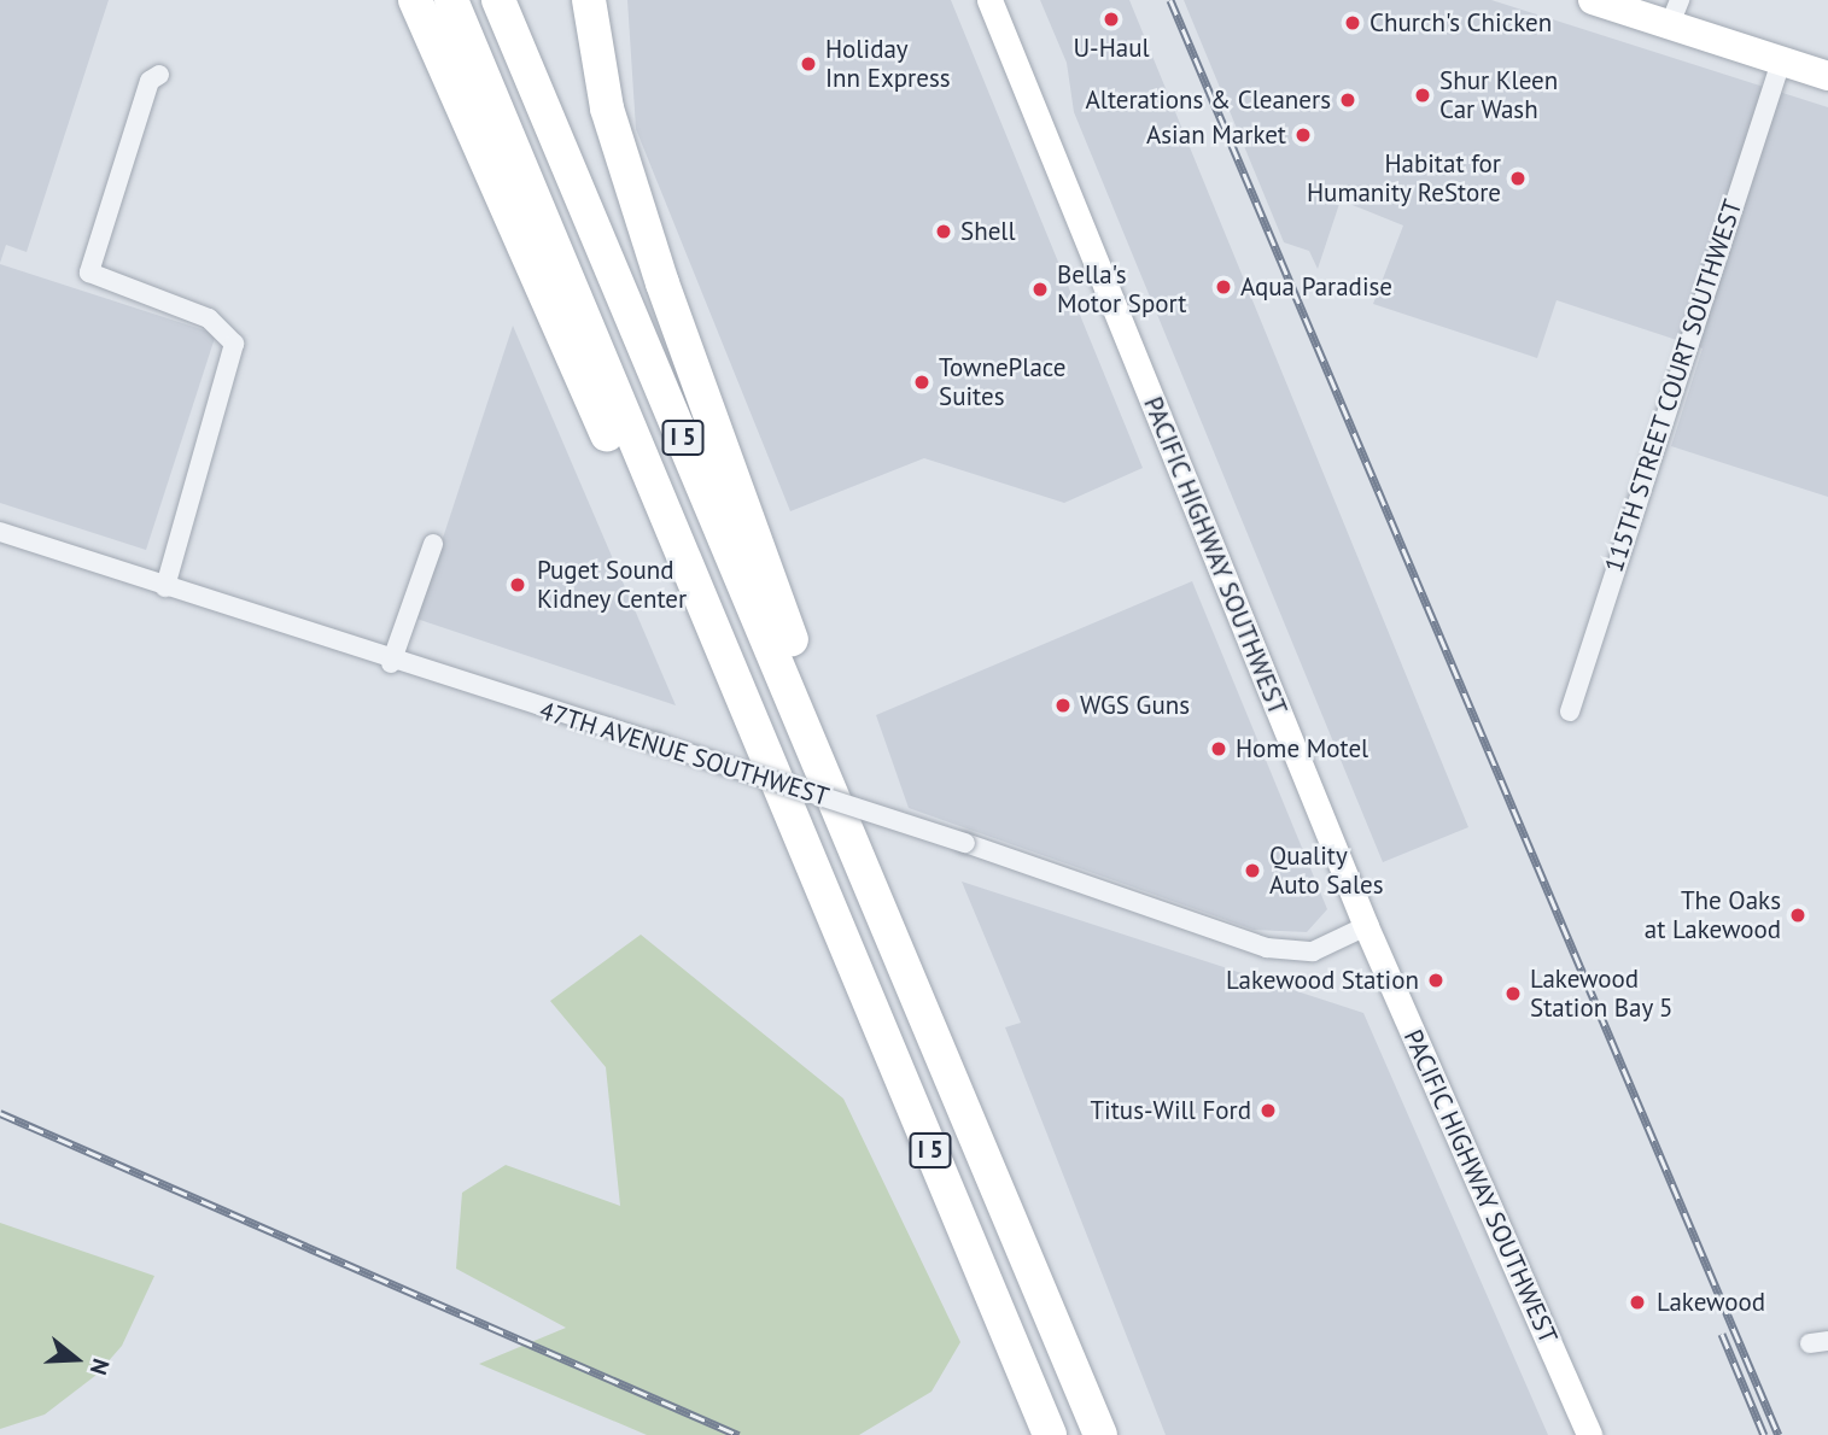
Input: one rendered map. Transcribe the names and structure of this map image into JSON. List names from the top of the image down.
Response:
{
  "streets": {
    "highway": ["I 5"],
    "main road": ["PACIFIC HIGHWAY SOUTHWEST"],
    "street": ["115TH STREET COURT SOUTHWEST", "47TH AVENUE SOUTHWEST"]
  },
  "crossings": [
    ["PACIFIC HIGHWAY SOUTHWEST", "47TH AVENUE SOUTHWEST"]
  ],
  "places": [
    "U-Haul",
    "Church's Chicken",
    "Holiday Inn Express",
    "Shur Kleen Car Wash",
    "Alterations & Cleaners",
    "Asian Market",
    "Habitat for Humanity ReStore",
    "Shell",
    "Aqua Paradise",
    "Bella's Motor Sport",
    "TownePlace Suites",
    "Puget Sound Kidney Center",
    "WGS Guns",
    "Home Motel",
    "Quality Auto Sales",
    "The Oaks at Lakewood",
    "Lakewood Station",
    "Lakewood Station Bay 5",
    "Titus-Will Ford",
    "Lakewood"
  ],
  "north": "right"
}
